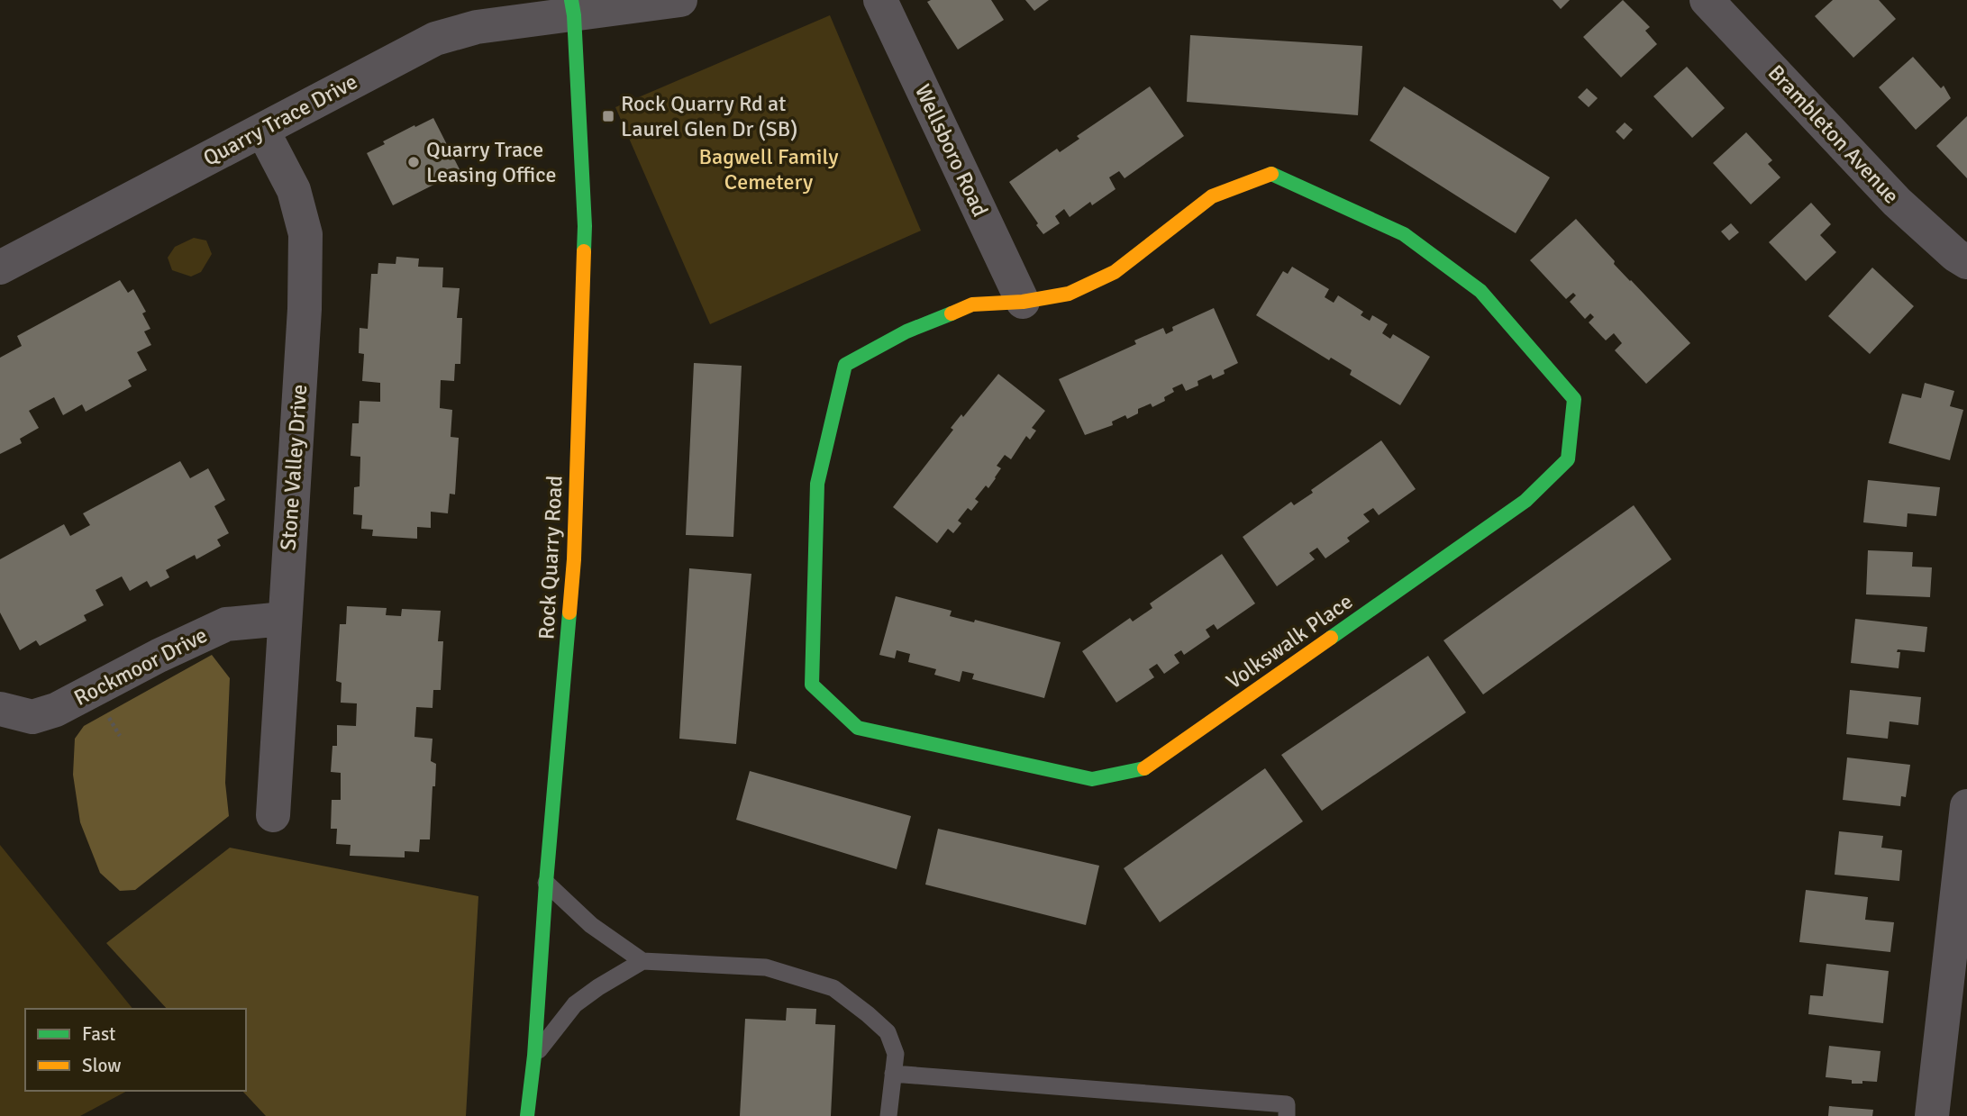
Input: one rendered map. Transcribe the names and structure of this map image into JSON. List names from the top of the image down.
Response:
{
  "streets": {
    "street": [
      "Quarry Trace Drive",
      "Brambleton Avenue",
      "Wellsboro Road",
      "Stone Valley Drive",
      "Rock Quarry Road",
      "Volkswalk Place",
      "Rockmoor Drive"
    ]
  },
  "crossings": [
    ["Quarry Trace Drive", "Stone Valley Drive"],
    ["Quarry Trace Drive", "Rock Quarry Road"],
    ["Wellsboro Road", "Volkswalk Place"],
    ["Stone Valley Drive", "Rockmoor Drive"]
  ],
  "parks": ["Bagwell Family Cemetery"],
  "places": {
    "transit": ["Rock Quarry Rd at Laurel Glen Dr (SB)"],
    "other": ["Quarry Trace Leasing Office"]
  },
  "legend": ["Fast", "Slow"]
}
